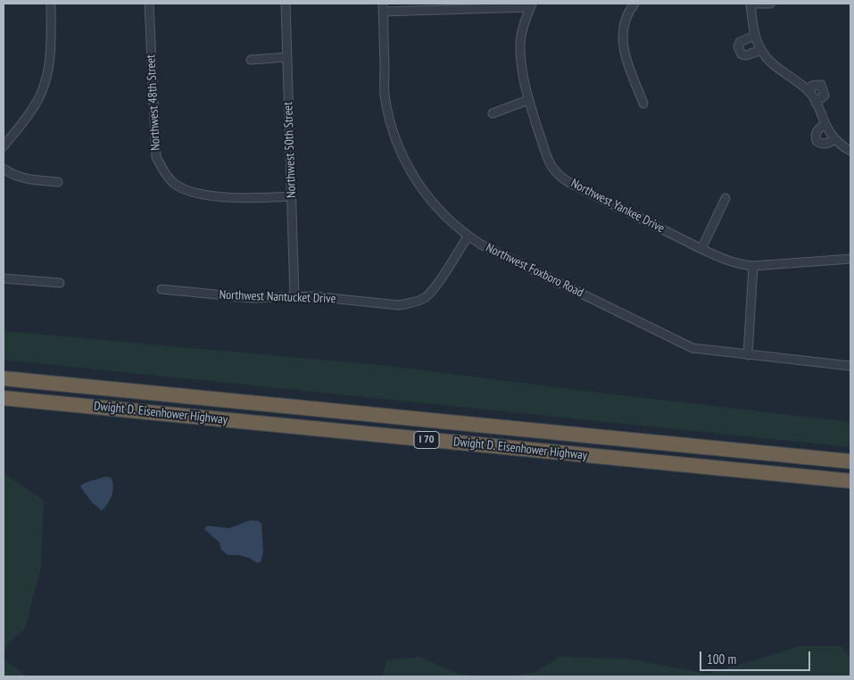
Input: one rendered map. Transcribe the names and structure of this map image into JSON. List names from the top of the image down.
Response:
{
  "streets": {
    "highway": ["Dwight D. Eisenhower Highway", "I 70"],
    "street": [
      "Northwest 48th Street",
      "Northwest 50th Street",
      "Northwest Yankee Drive",
      "Northwest Foxboro Road",
      "Northwest Nantucket Drive"
    ]
  },
  "crossings": [
    ["Northwest 48th Street", "Northwest 50th Street"],
    ["Northwest 50th Street", "Northwest Nantucket Drive"],
    ["Northwest Foxboro Road", "Northwest Nantucket Drive"]
  ],
  "scale_bar": "100 m"
}
